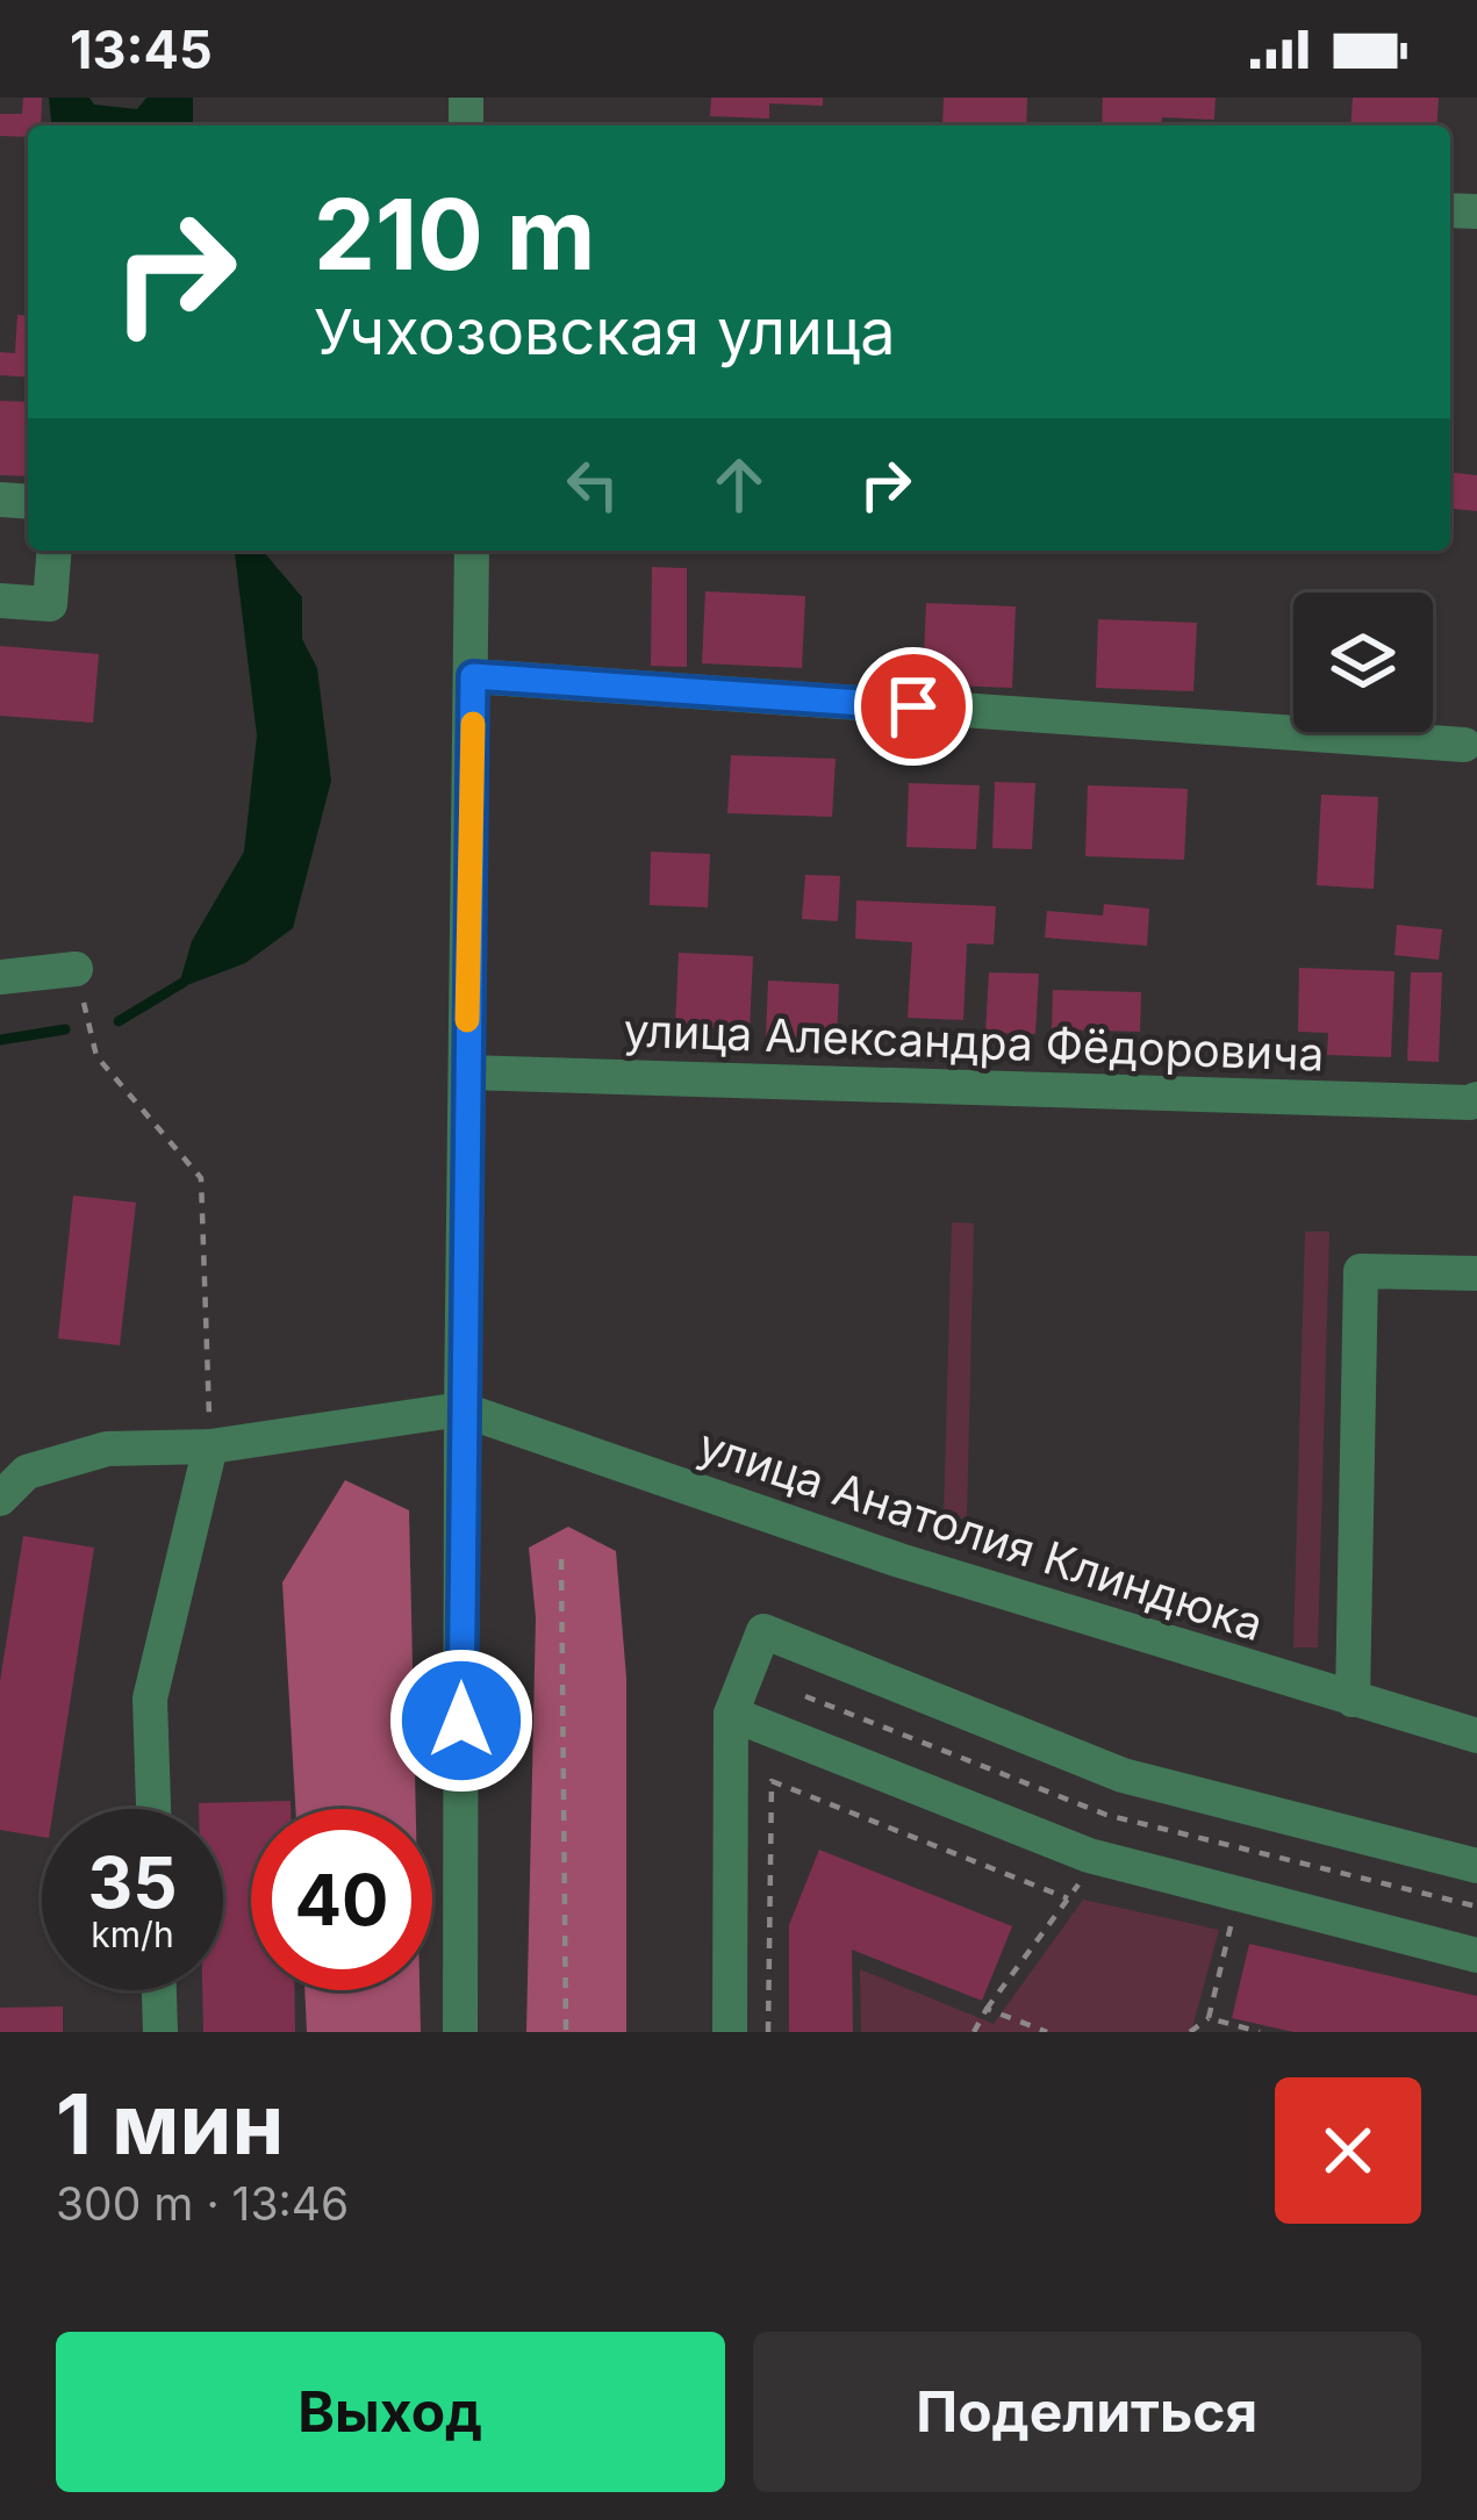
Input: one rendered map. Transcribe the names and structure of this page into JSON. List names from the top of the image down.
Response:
{
  "streets": {
    "street": ["улица Александра Фёдоровича", "улица Анатолия Клиндюка"]
  },
  "page": {
    "status": "13:45",
    "turn": ["210 m", "Учхозовская улица"],
    "speed": "35 km/h",
    "limit": "40",
    "heading": ["1 мин", "300 m · 13:46"],
    "buttons": ["Выход", "Поделиться"]
  }
}
